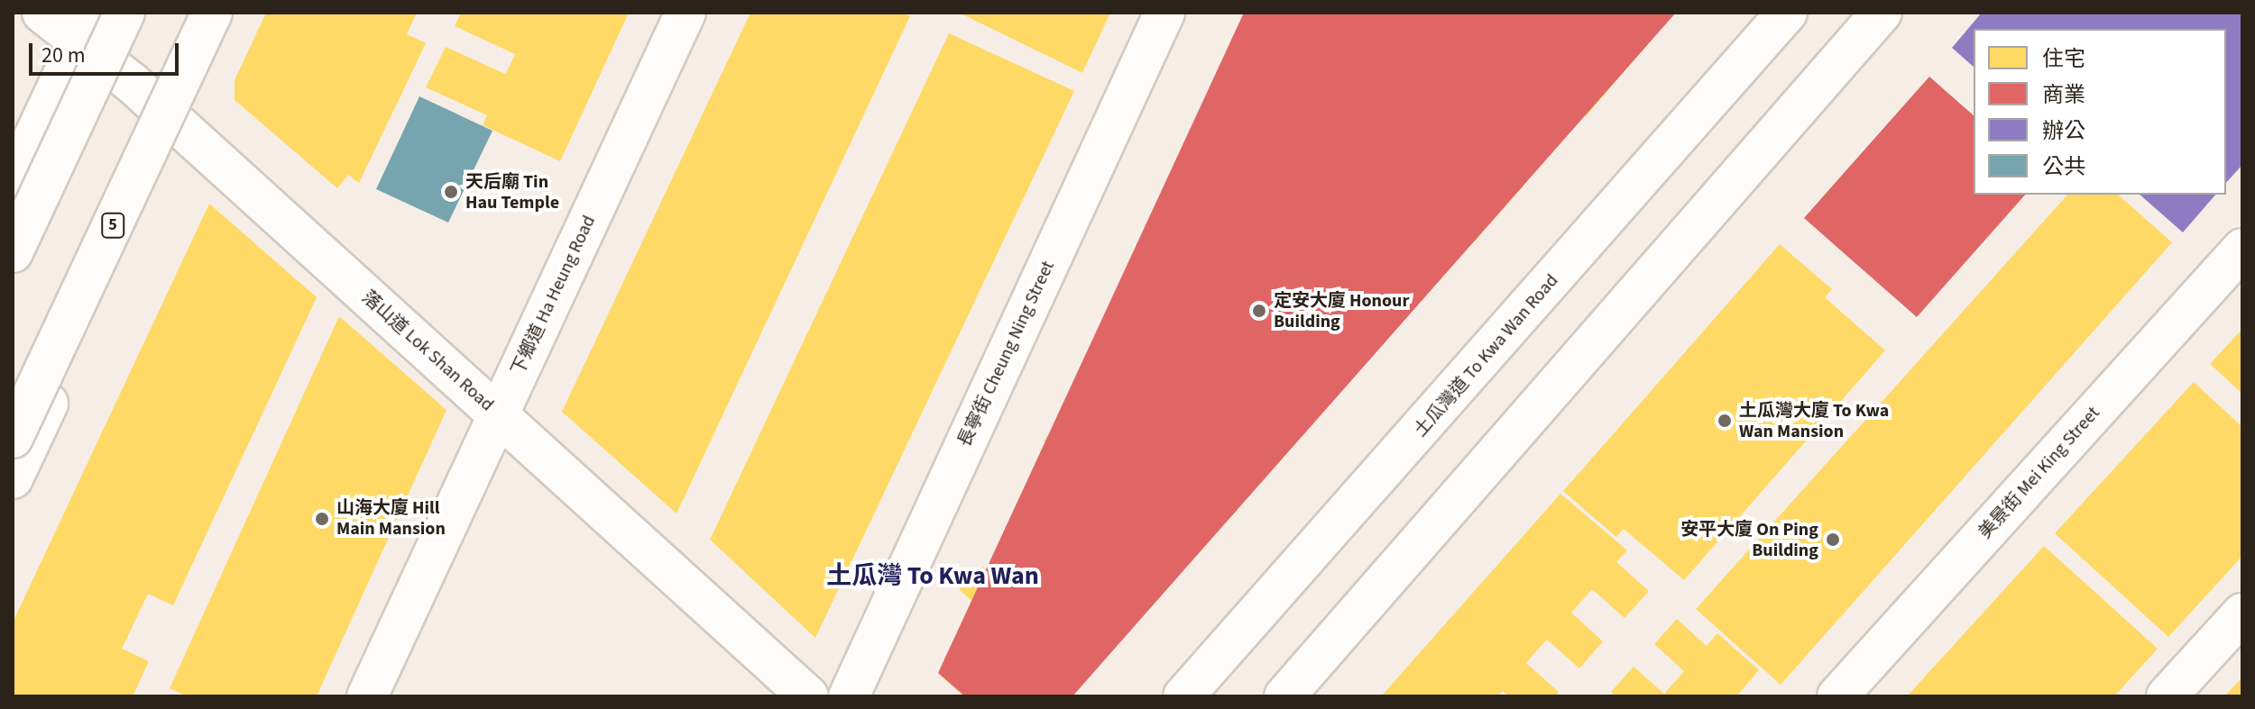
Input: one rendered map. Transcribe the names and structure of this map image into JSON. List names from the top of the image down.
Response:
{
  "streets": {
    "main road": [
      "5",
      "下鄉道 Ha Heung Road",
      "落山道 Lok Shan Road",
      "長寧街 Cheung Ning Street",
      "土瓜灣道 To Kwa Wan Road",
      "美景街 Mei King Street"
    ]
  },
  "crossings": [
    ["下鄉道 Ha Heung Road", "落山道 Lok Shan Road"]
  ],
  "districts": ["土瓜灣 To Kwa Wan"],
  "places": [
    "天后廟 Tin Hau Temple",
    "定安大廈 Honour Building",
    "土瓜灣大廈 To Kwa Wan Mansion",
    "山海大廈 Hill Main Mansion",
    "安平大廈 On Ping Building"
  ],
  "legend": [
    "住宅",
    "商業",
    "辦公",
    "公共"
  ],
  "scale_bar": "20 m"
}
